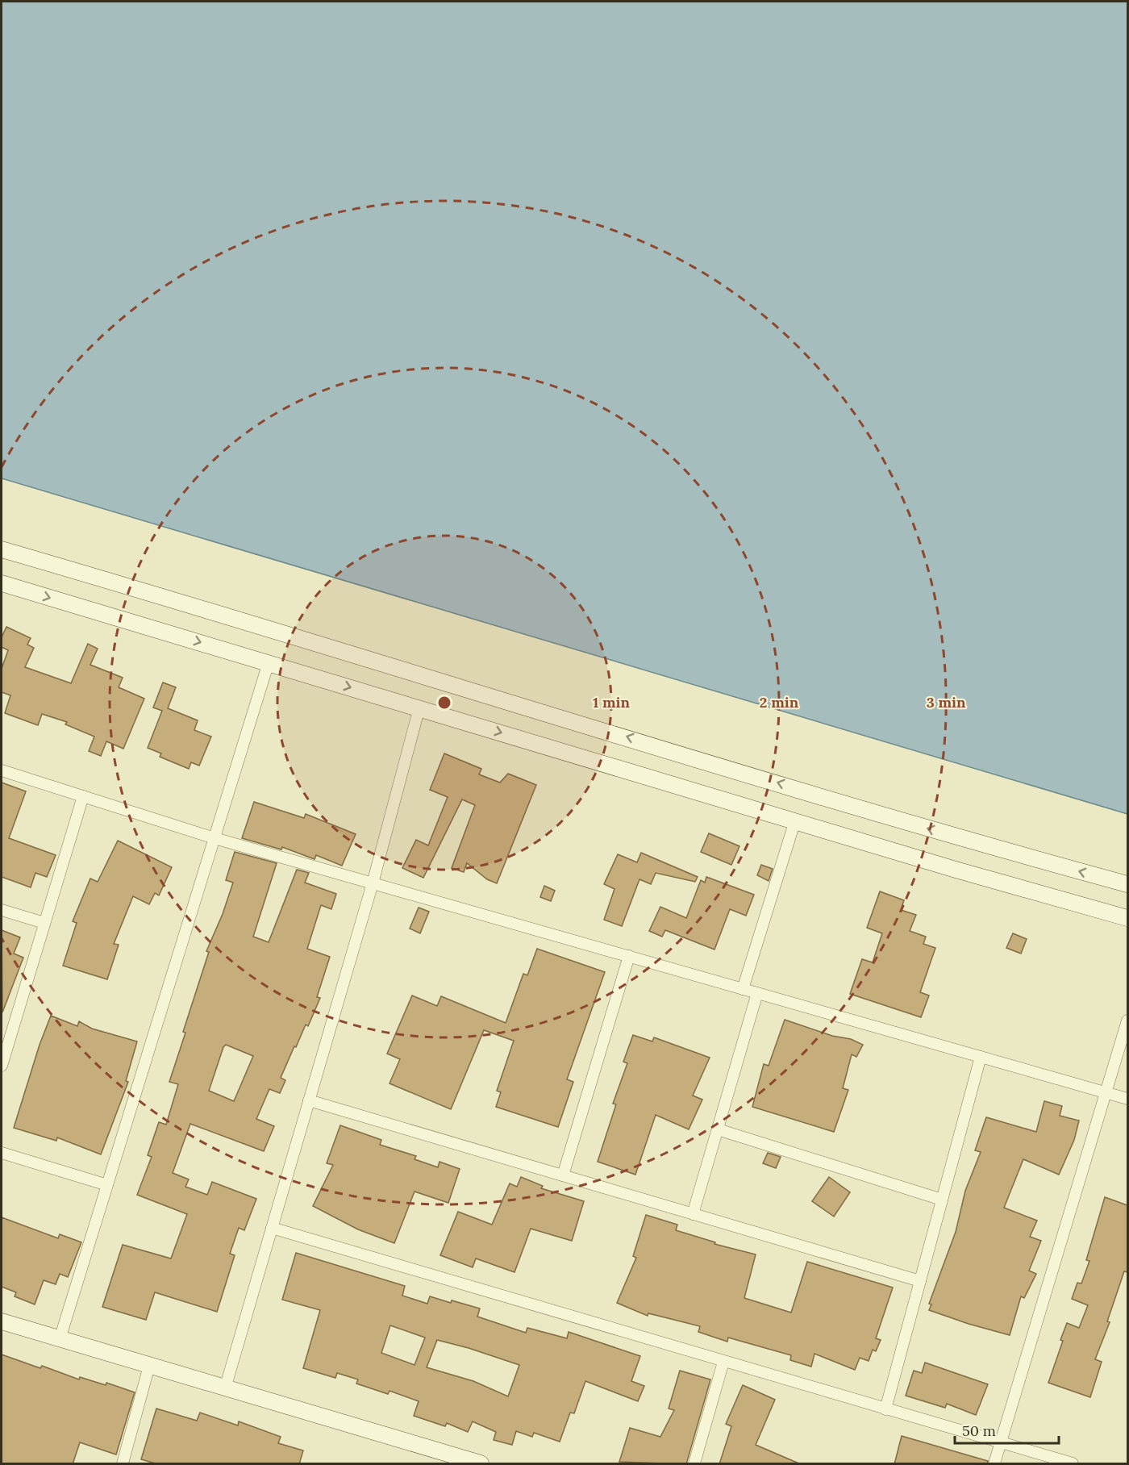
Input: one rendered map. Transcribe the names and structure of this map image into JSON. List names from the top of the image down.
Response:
{
  "scale_bar": "50 m",
  "rings": ["1 min", "2 min", "3 min"]
}
